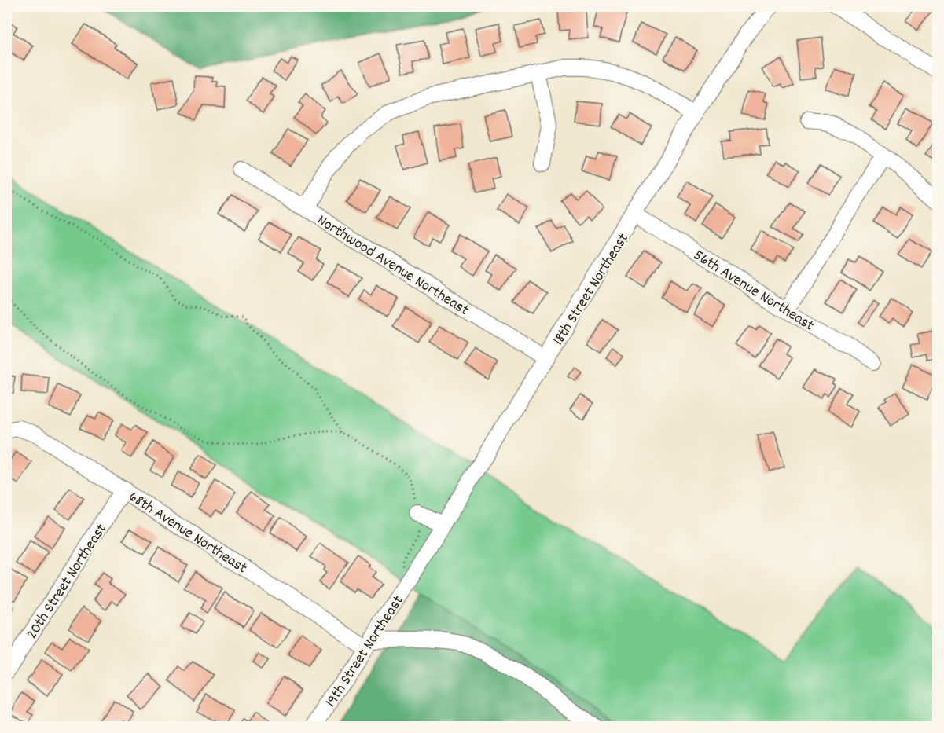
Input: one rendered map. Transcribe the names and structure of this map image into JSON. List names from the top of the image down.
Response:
{
  "streets": {
    "street": [
      "Northwood Avenue Northeast",
      "18th Street Northeast",
      "56th Avenue Northeast",
      "68th Avenue Northeast",
      "20th Street Northeast",
      "19th Street Northeast"
    ]
  },
  "crossings": [
    ["Northwood Avenue Northeast", "18th Street Northeast"],
    ["18th Street Northeast", "56th Avenue Northeast"],
    ["18th Street Northeast", "19th Street Northeast"],
    ["68th Avenue Northeast", "20th Street Northeast"],
    ["68th Avenue Northeast", "19th Street Northeast"]
  ]
}
